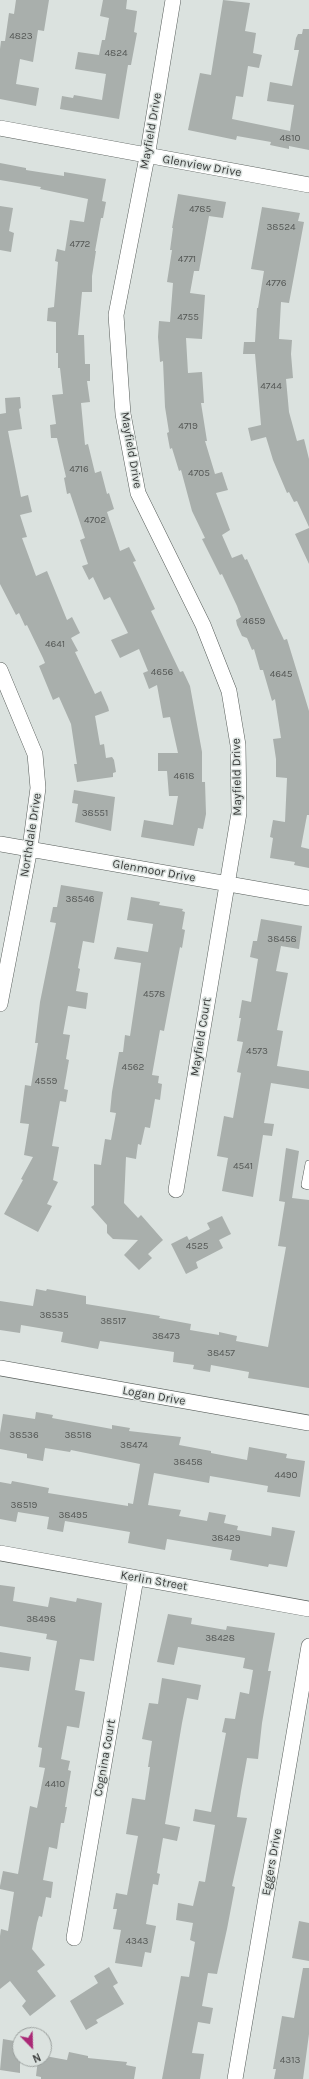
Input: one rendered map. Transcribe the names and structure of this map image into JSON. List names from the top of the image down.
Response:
{
  "streets": {
    "street": [
      "Mayfield Drive",
      "Glenview Drive",
      "Northdale Drive",
      "Glenmoor Drive",
      "Mayfield Court",
      "Logan Drive",
      "Kerlin Street",
      "Cognina Court",
      "Eggers Drive"
    ]
  },
  "crossings": [
    ["Mayfield Drive", "Glenview Drive"],
    ["Mayfield Drive", "Glenmoor Drive"],
    ["Mayfield Drive", "Mayfield Court"],
    ["Northdale Drive", "Glenmoor Drive"],
    ["Glenmoor Drive", "Mayfield Court"],
    ["Kerlin Street", "Cognina Court"]
  ],
  "house_numbers": [
    "4823",
    "4824",
    "4810",
    "4785",
    "38524",
    "4772",
    "4771",
    "4776",
    "4755",
    "4744",
    "4719",
    "4716",
    "4705",
    "4702",
    "4659",
    "4641",
    "4656",
    "4645",
    "4618",
    "38551",
    "38546",
    "38458",
    "4578",
    "4573",
    "4562",
    "4559",
    "4541",
    "4525",
    "38535",
    "38517",
    "38473",
    "38457",
    "38536",
    "38518",
    "38474",
    "38458",
    "4490",
    "38519",
    "38495",
    "38429",
    "38498",
    "38428",
    "4410",
    "4343",
    "4313"
  ],
  "north": "bottom right"
}
